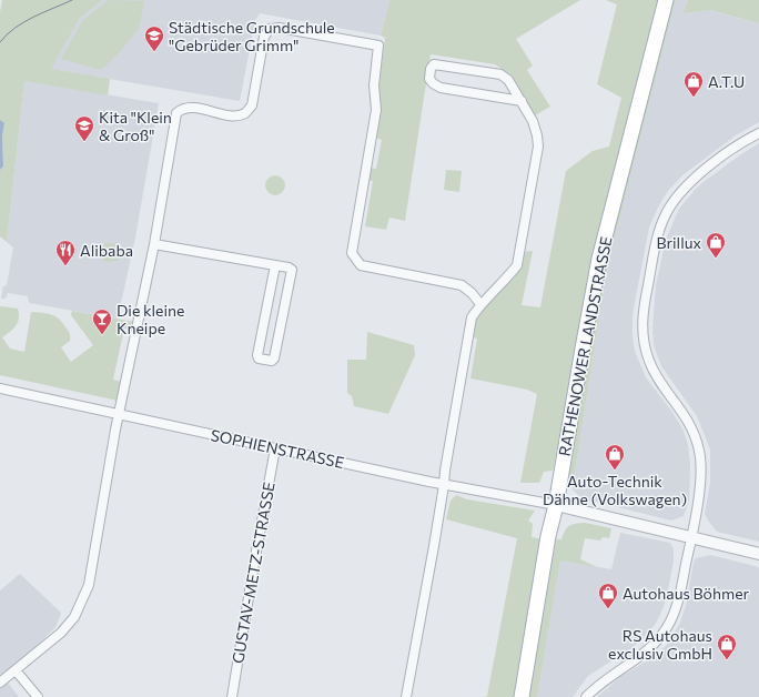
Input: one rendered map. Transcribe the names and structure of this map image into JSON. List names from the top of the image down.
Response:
{
  "streets": {
    "main road": ["RATHENOWER LANDSTRASSE"],
    "street": ["SOPHIENSTRASSE", "GUSTAV-METZ-STRASSE"]
  },
  "crossings": [
    ["RATHENOWER LANDSTRASSE", "SOPHIENSTRASSE"],
    ["SOPHIENSTRASSE", "GUSTAV-METZ-STRASSE"]
  ],
  "places": {
    "school or university": ["Städtische Grundschule \"Gebrüder Grimm\"", "Kita \"Klein & Groß\""],
    "shop": [
      "A.T.U",
      "Brillux",
      "Auto-Technik Dähne (Volkswagen)",
      "Autohaus Böhmer",
      "RS Autohaus exclusiv GmbH"
    ],
    "restaurant": ["Alibaba"],
    "bar": ["Die kleine Kneipe"]
  }
}
